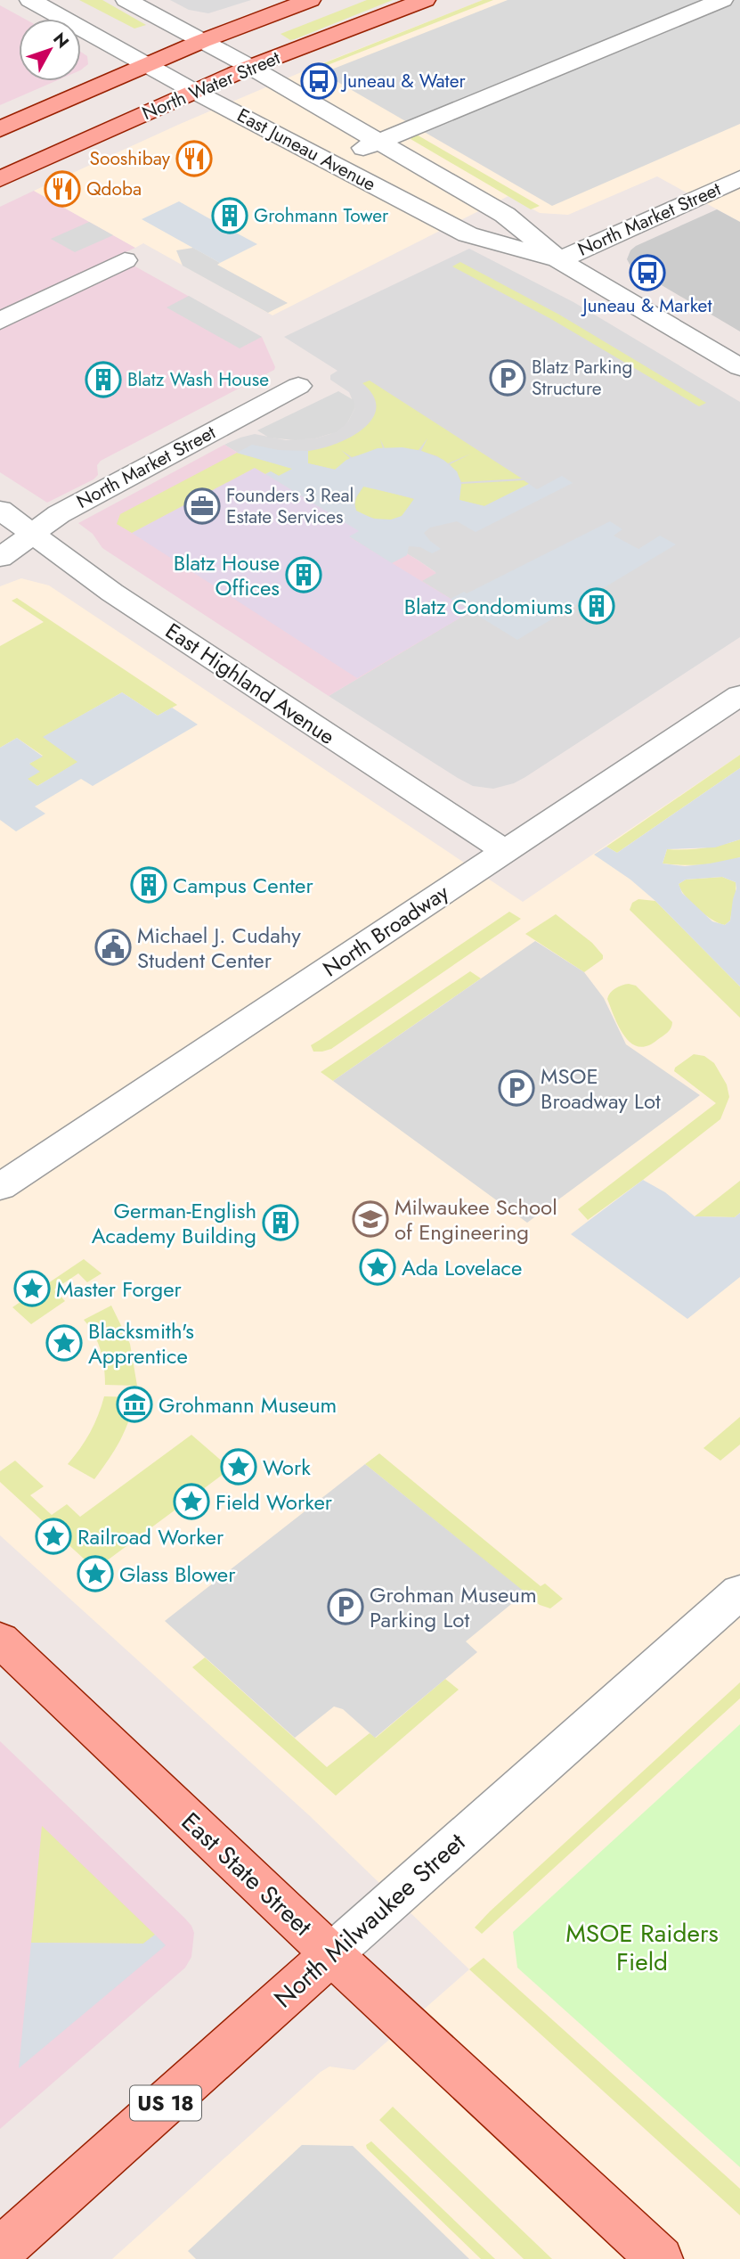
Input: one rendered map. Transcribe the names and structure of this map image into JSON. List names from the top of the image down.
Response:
{
  "streets": {
    "main road": [
      "North Water Street",
      "East State Street",
      "North Milwaukee Street",
      "US 18"
    ],
    "street": [
      "East Juneau Avenue",
      "North Market Street",
      "East Highland Avenue",
      "North Broadway"
    ]
  },
  "crossings": [
    ["North Water Street", "East Juneau Avenue"],
    ["East Juneau Avenue", "North Market Street"],
    ["North Market Street", "East Highland Avenue"],
    ["East Highland Avenue", "North Broadway"],
    ["East State Street", "North Milwaukee Street"]
  ],
  "parks": ["MSOE Raiders Field"],
  "places": {
    "bus stop": ["Juneau & Water", "Juneau & Market"],
    "restaurant": ["Sooshibay", "Qdoba"],
    "building": [
      "Grohmann Tower",
      "Blatz Wash House",
      "Blatz House Offices",
      "Blatz Condomiums",
      "Campus Center",
      "German-English Academy Building"
    ],
    "parking": ["Blatz Parking Structure", "MSOE Broadway Lot", "Grohman Museum Parking Lot"],
    "office": ["Founders 3 Real Estate Services"],
    "public building": ["Michael J. Cudahy Student Center"],
    "school or university": ["Milwaukee School of Engineering"],
    "place": [
      "Ada Lovelace",
      "Master Forger",
      "Blacksmith's Apprentice",
      "Work",
      "Field Worker",
      "Railroad Worker",
      "Glass Blower"
    ],
    "museum": ["Grohmann Museum"]
  },
  "north": "top right"
}
